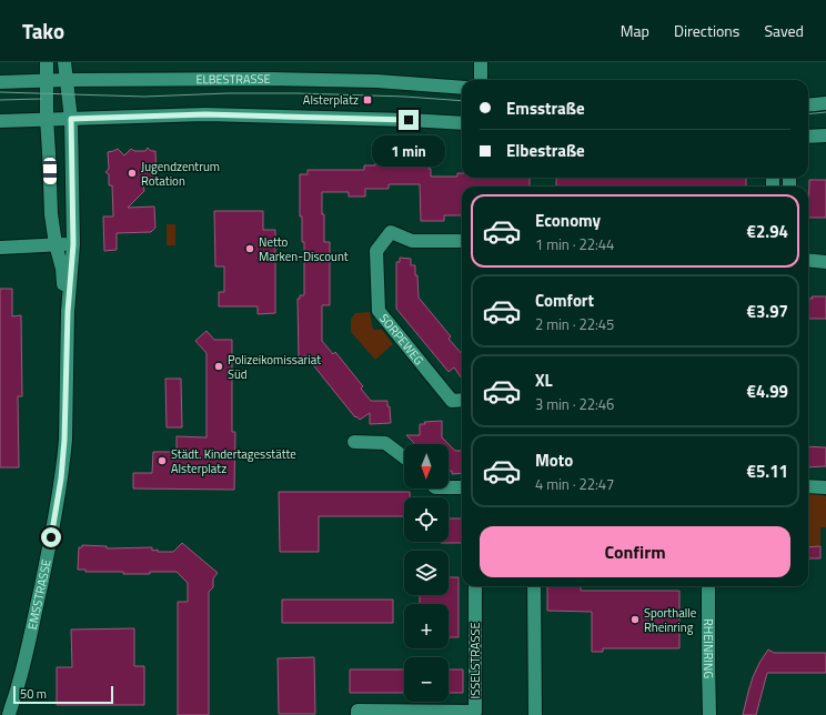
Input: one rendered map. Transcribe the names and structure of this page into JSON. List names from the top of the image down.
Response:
{
  "streets": {
    "street": [
      "ELBESTRASSE",
      "SORPEWEG",
      "EMSSTRASSE",
      "RHEINRING",
      "ISSELSTRASSE"
    ]
  },
  "crossings": [
    ["ELBESTRASSE", "EMSSTRASSE"]
  ],
  "places": {
    "transit": ["Alsterplatz"],
    "other": [
      "Jugendzentrum Rotation",
      "Netto Marken-Discount",
      "Polizeikomissariat Süd",
      "Städt. Kindertagesstätte Alsterplatz",
      "Sporthalle Rheinring"
    ]
  },
  "scale_bar": "50 m",
  "north": "bottom",
  "page": {
    "header": "Tako",
    "nav": ["Map", "Directions", "Saved"],
    "banner": ["Emsstraße", "Elbestraße"],
    "bubble": "1 min",
    "list": [
      {
        "name": "Economy",
        "note": "1 min · 22:44",
        "value": "€2.94"
      },
      {
        "name": "Comfort",
        "note": "2 min · 22:45",
        "value": "€3.97"
      },
      {
        "name": "XL",
        "note": "3 min · 22:46",
        "value": "€4.99"
      },
      {
        "name": "Moto",
        "note": "4 min · 22:47",
        "value": "€5.11"
      }
    ],
    "map_buttons": ["+", "−"],
    "buttons": "Confirm",
    "scale": "50 m"
  }
}
